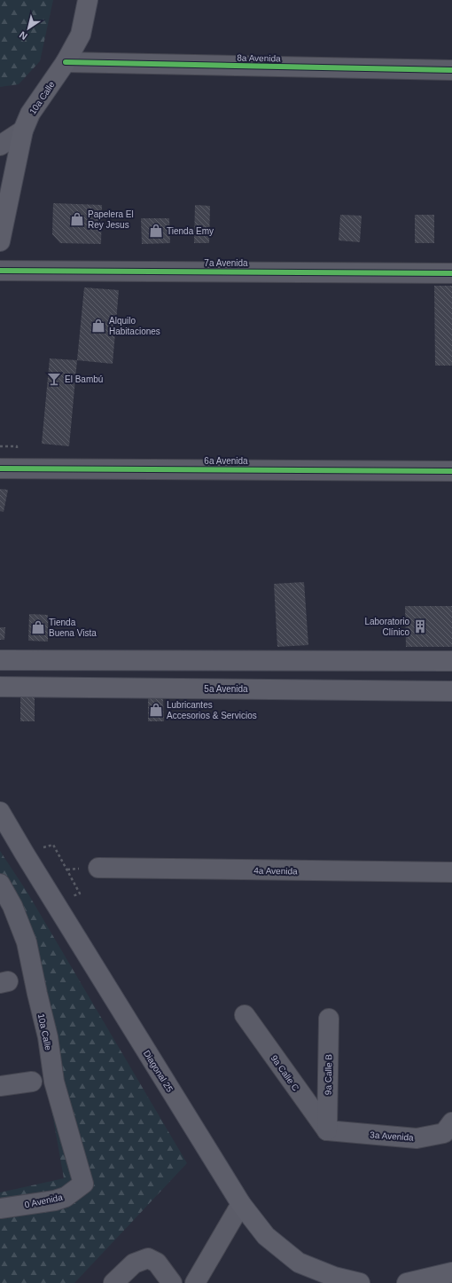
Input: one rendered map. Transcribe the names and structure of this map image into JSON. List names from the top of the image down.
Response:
{
  "streets": {
    "main road": ["10a Calle", "5a Avenida", "Diagonal 25"],
    "street": [
      "8a Avenida",
      "7a Avenida",
      "6a Avenida",
      "4a Avenida",
      "9a Calle C",
      "9a Calle B",
      "3a Avenida",
      "0 Avenida"
    ]
  },
  "crossings": [
    ["8a Avenida", "10a Calle"],
    ["10a Calle", "0 Avenida"],
    ["9a Calle C", "9a Calle B"],
    ["9a Calle C", "3a Avenida"],
    ["9a Calle B", "3a Avenida"]
  ],
  "places": {
    "shop": [
      "Papelera El Rey Jesus",
      "Tienda Emy",
      "Alquilo Habitaciones",
      "Tienda Buena Vista",
      "Lubricantes Accesorios & Servicios"
    ],
    "bar": ["El Bambú"],
    "building": ["Laboratorio Clínico"]
  },
  "north": "bottom left"
}
